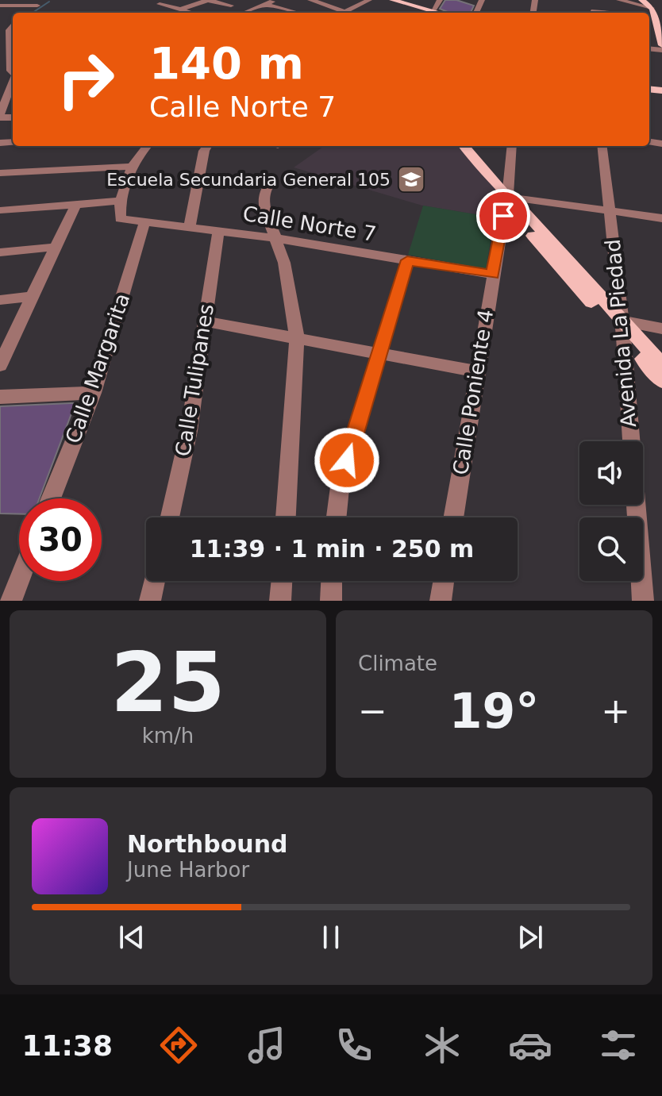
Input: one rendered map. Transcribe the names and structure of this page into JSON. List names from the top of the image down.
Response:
{
  "streets": {
    "street": [
      "Calle Norte 7",
      "Avenida La Piedad",
      "Calle Margarita",
      "Calle Tulipanes",
      "Calle Poniente 4"
    ]
  },
  "crossings": [
    ["Calle Norte 7", "Calle Margarita"],
    ["Calle Norte 7", "Calle Tulipanes"],
    ["Calle Norte 7", "Calle Poniente 4"]
  ],
  "places": {
    "school or university": ["Escuela Secundaria General 105"]
  },
  "page": {
    "turn": ["140 m", "Calle Norte 7"],
    "limit": "30",
    "trip": "11:39 · 1 min · 250 m",
    "tile": [
      ["25", "km/h"],
      "Climate"
    ],
    "heat": ["−", "19°", "+"],
    "song": ["Northbound", "June Harbor"],
    "tabs": "11:38"
  }
}
